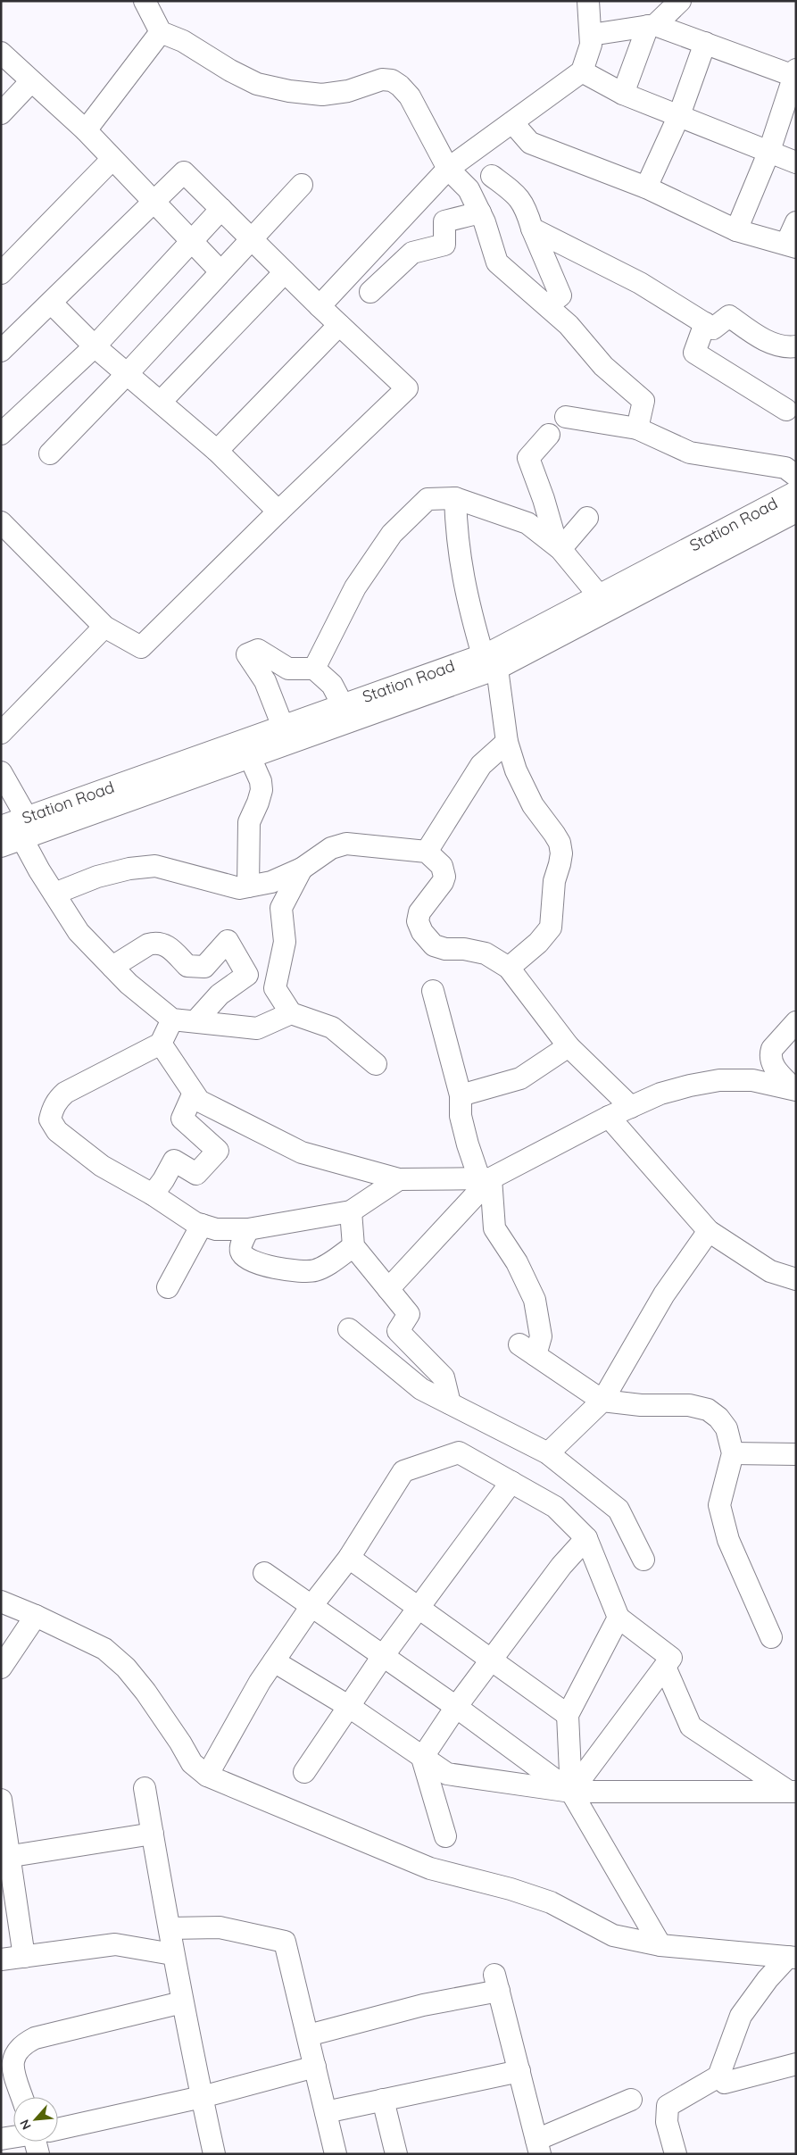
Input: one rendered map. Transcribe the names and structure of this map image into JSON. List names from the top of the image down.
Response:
{
  "streets": {
    "street": ["Station Road"]
  },
  "north": "bottom left"
}
